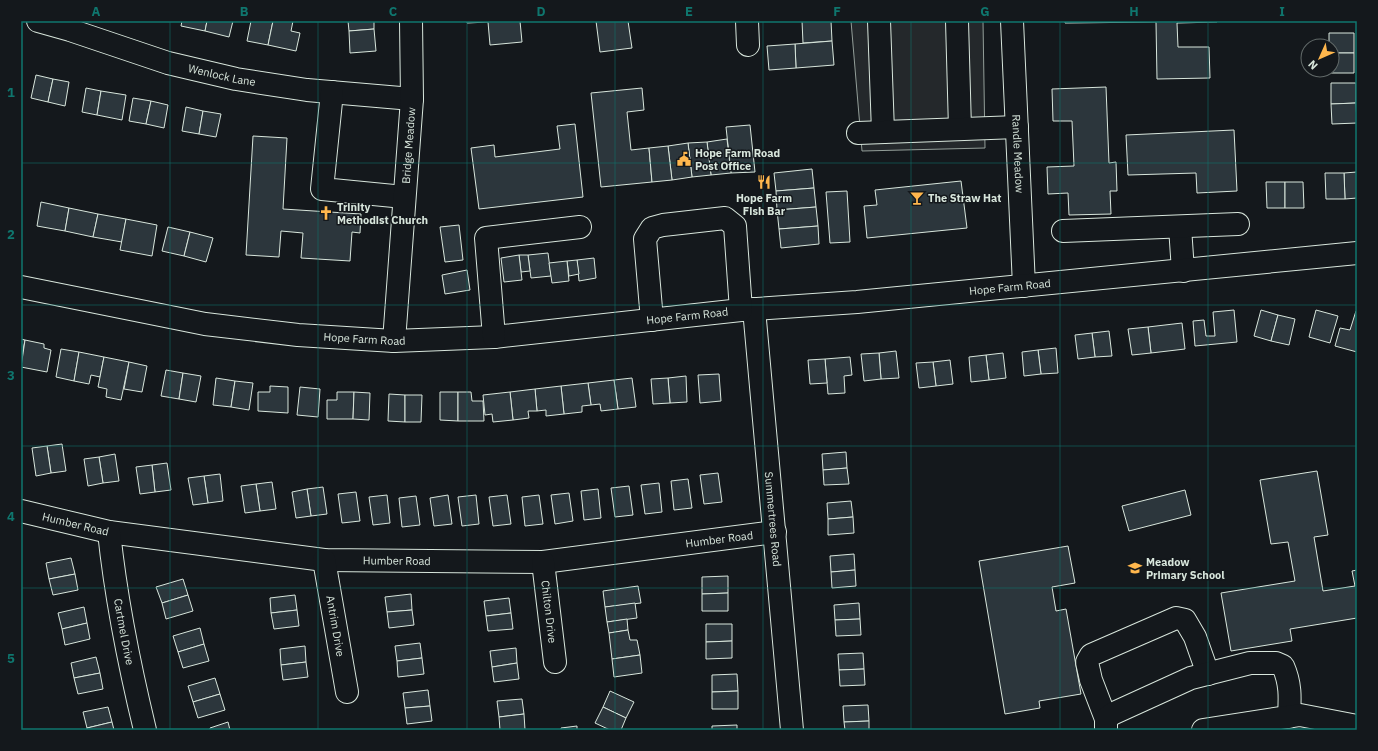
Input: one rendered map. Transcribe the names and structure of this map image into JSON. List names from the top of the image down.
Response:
{
  "streets": {
    "street": [
      "Wenlock Lane",
      "Bridge Meadow",
      "Randle Meadow",
      "Hope Farm Road",
      "Summertrees Road",
      "Humber Road",
      "Chilton Drive",
      "Antrim Drive",
      "Cartmel Drive"
    ]
  },
  "crossings": [
    ["Wenlock Lane", "Bridge Meadow"],
    ["Bridge Meadow", "Hope Farm Road"],
    ["Randle Meadow", "Hope Farm Road"],
    ["Hope Farm Road", "Summertrees Road"],
    ["Summertrees Road", "Humber Road"],
    ["Humber Road", "Chilton Drive"],
    ["Humber Road", "Antrim Drive"],
    ["Humber Road", "Cartmel Drive"]
  ],
  "places": {
    "public building": ["Hope Farm Road Post Office"],
    "restaurant": ["Hope Farm Fish Bar"],
    "bar": ["The Straw Hat"],
    "church": ["Trinity Methodist Church"],
    "school or university": ["Meadow Primary School"]
  },
  "north": "bottom left",
  "grid": {
    "columns": [
      "A",
      "B",
      "C",
      "D",
      "E",
      "F",
      "G",
      "H",
      "I"
    ],
    "rows": [
      "1",
      "2",
      "3",
      "4",
      "5"
    ]
  }
}
